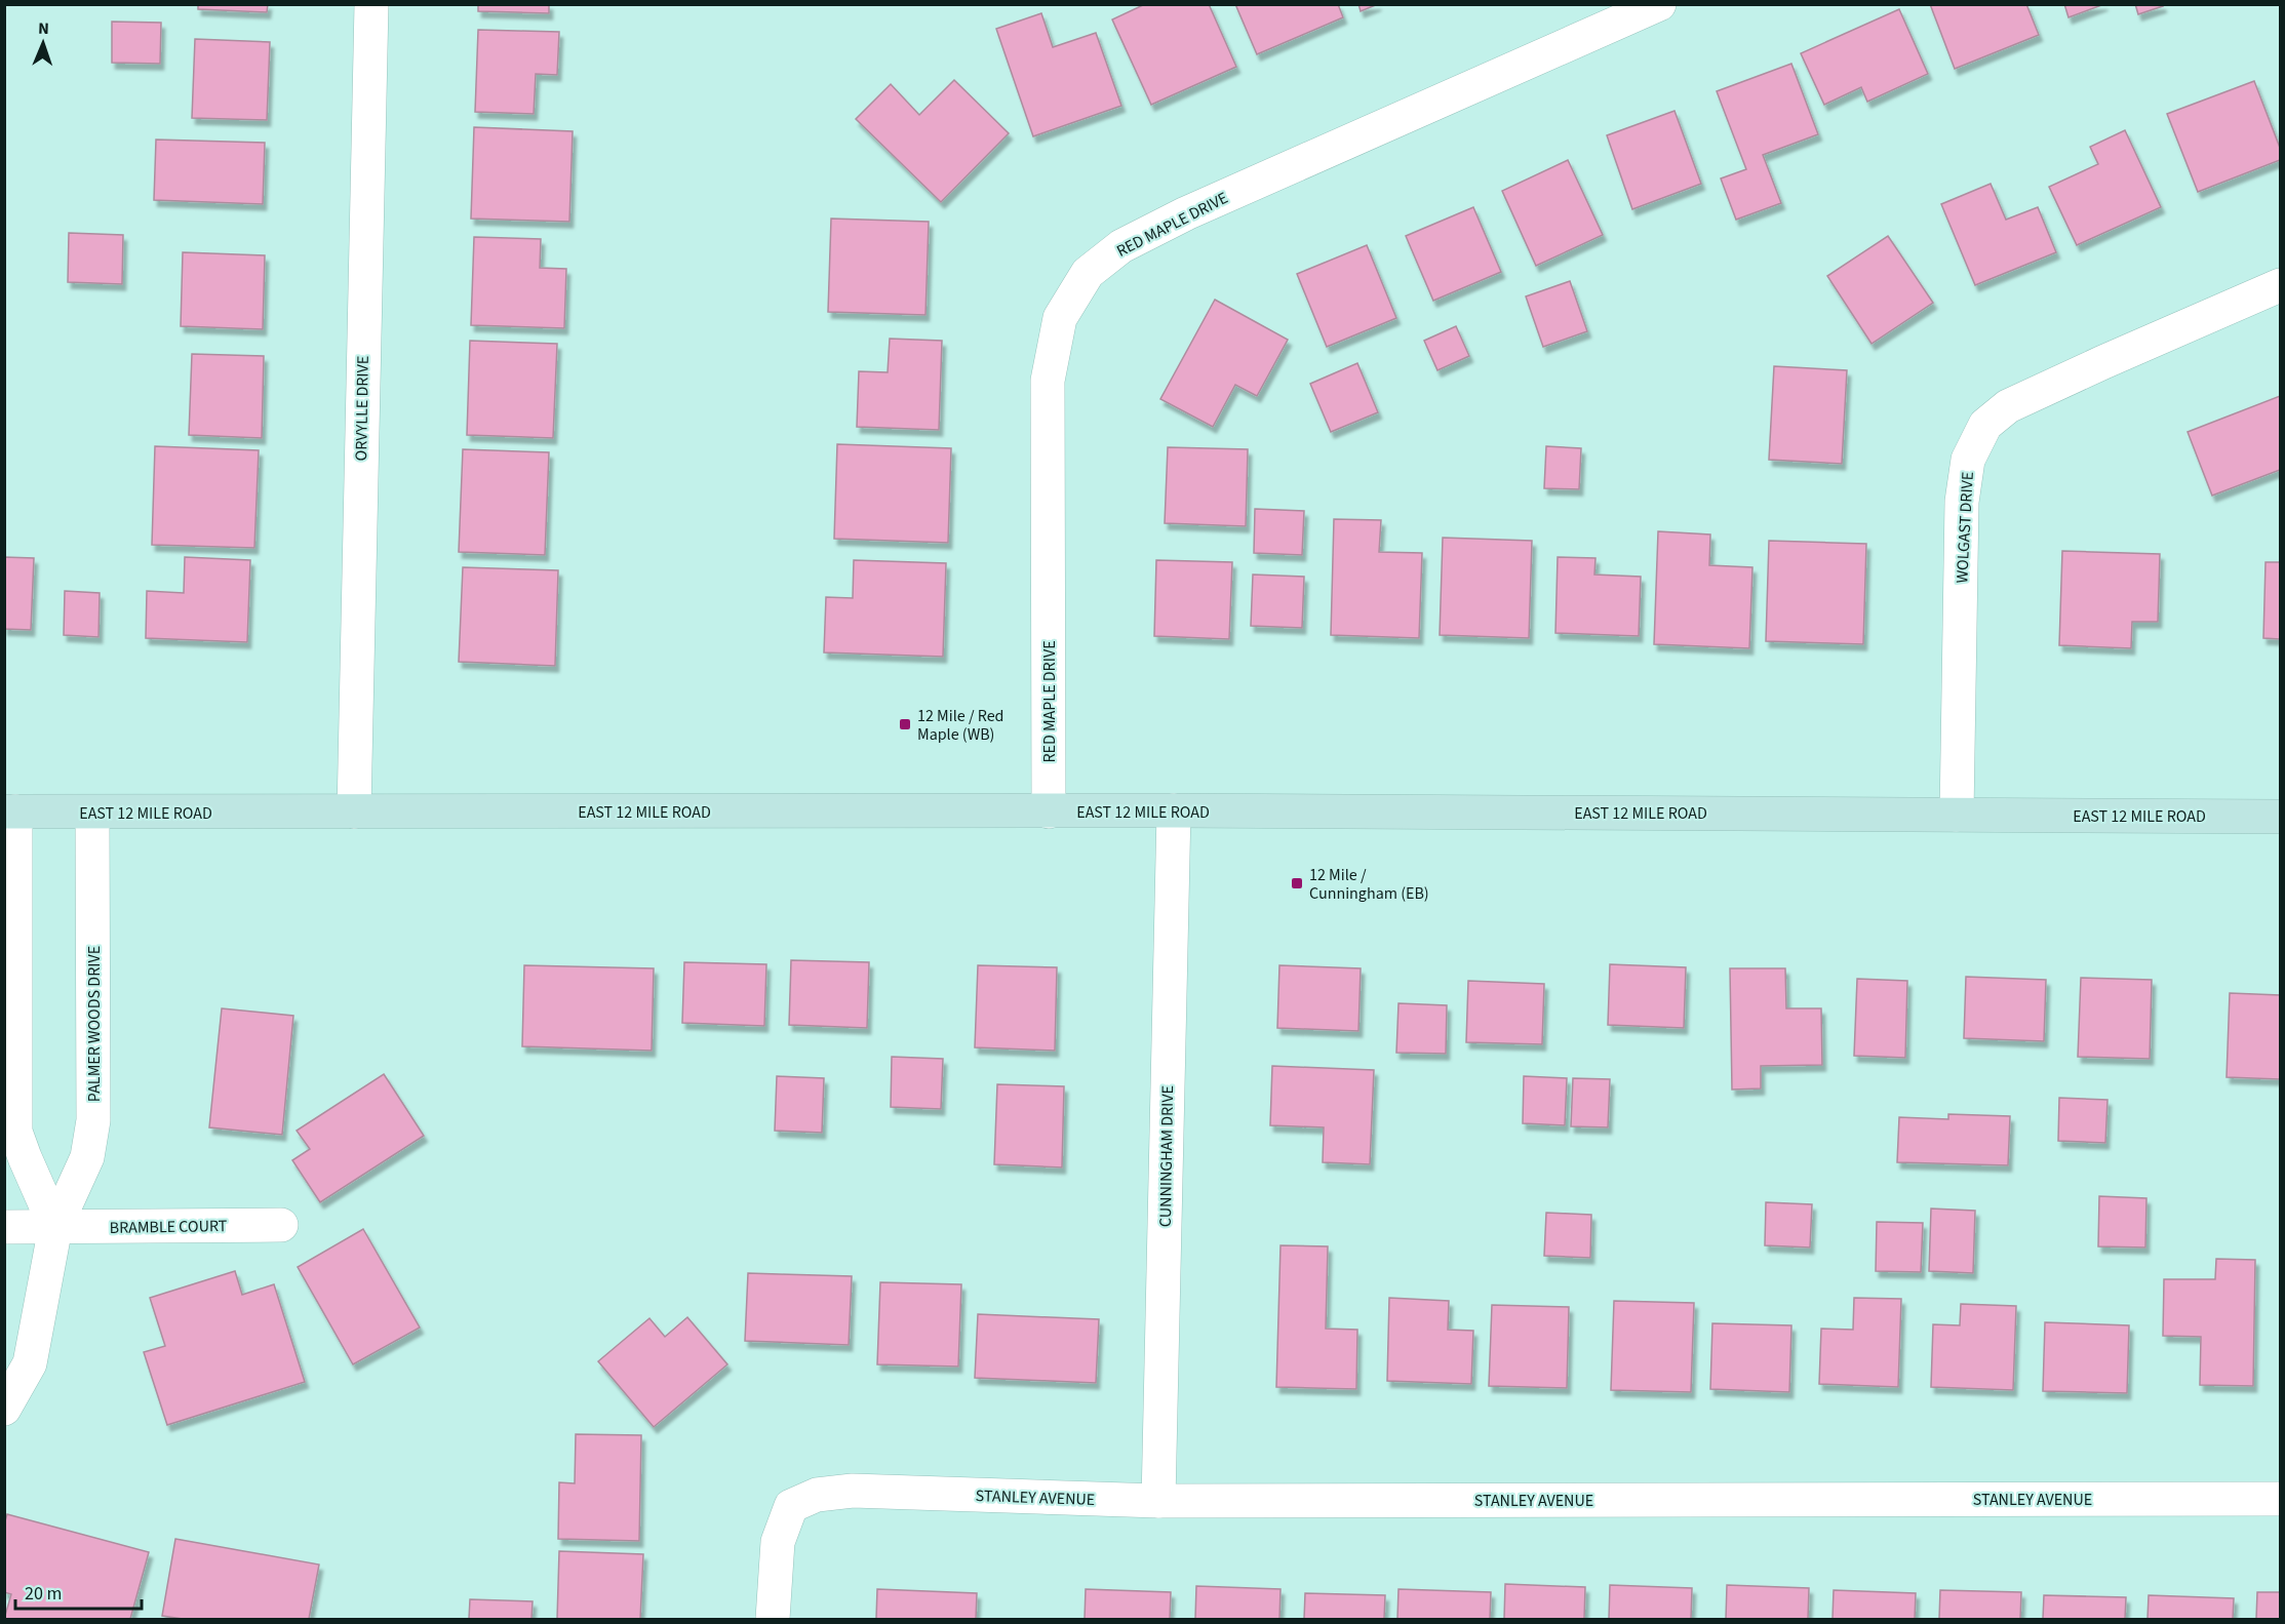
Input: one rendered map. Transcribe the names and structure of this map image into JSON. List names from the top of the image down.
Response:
{
  "streets": {
    "main road": ["EAST 12 MILE ROAD"],
    "street": [
      "RED MAPLE DRIVE",
      "ORVYLLE DRIVE",
      "WOLGAST DRIVE",
      "PALMER WOODS DRIVE",
      "CUNNINGHAM DRIVE",
      "BRAMBLE COURT",
      "STANLEY AVENUE"
    ]
  },
  "crossings": [
    ["RED MAPLE DRIVE", "EAST 12 MILE ROAD"],
    ["ORVYLLE DRIVE", "EAST 12 MILE ROAD"],
    ["WOLGAST DRIVE", "EAST 12 MILE ROAD"],
    ["EAST 12 MILE ROAD", "PALMER WOODS DRIVE"],
    ["EAST 12 MILE ROAD", "CUNNINGHAM DRIVE"],
    ["PALMER WOODS DRIVE", "BRAMBLE COURT"],
    ["CUNNINGHAM DRIVE", "STANLEY AVENUE"]
  ],
  "places": {
    "transit": ["12 Mile / Red Maple (WB)", "12 Mile / Cunningham (EB)"]
  },
  "scale_bar": "20 m",
  "north": "top"
}
